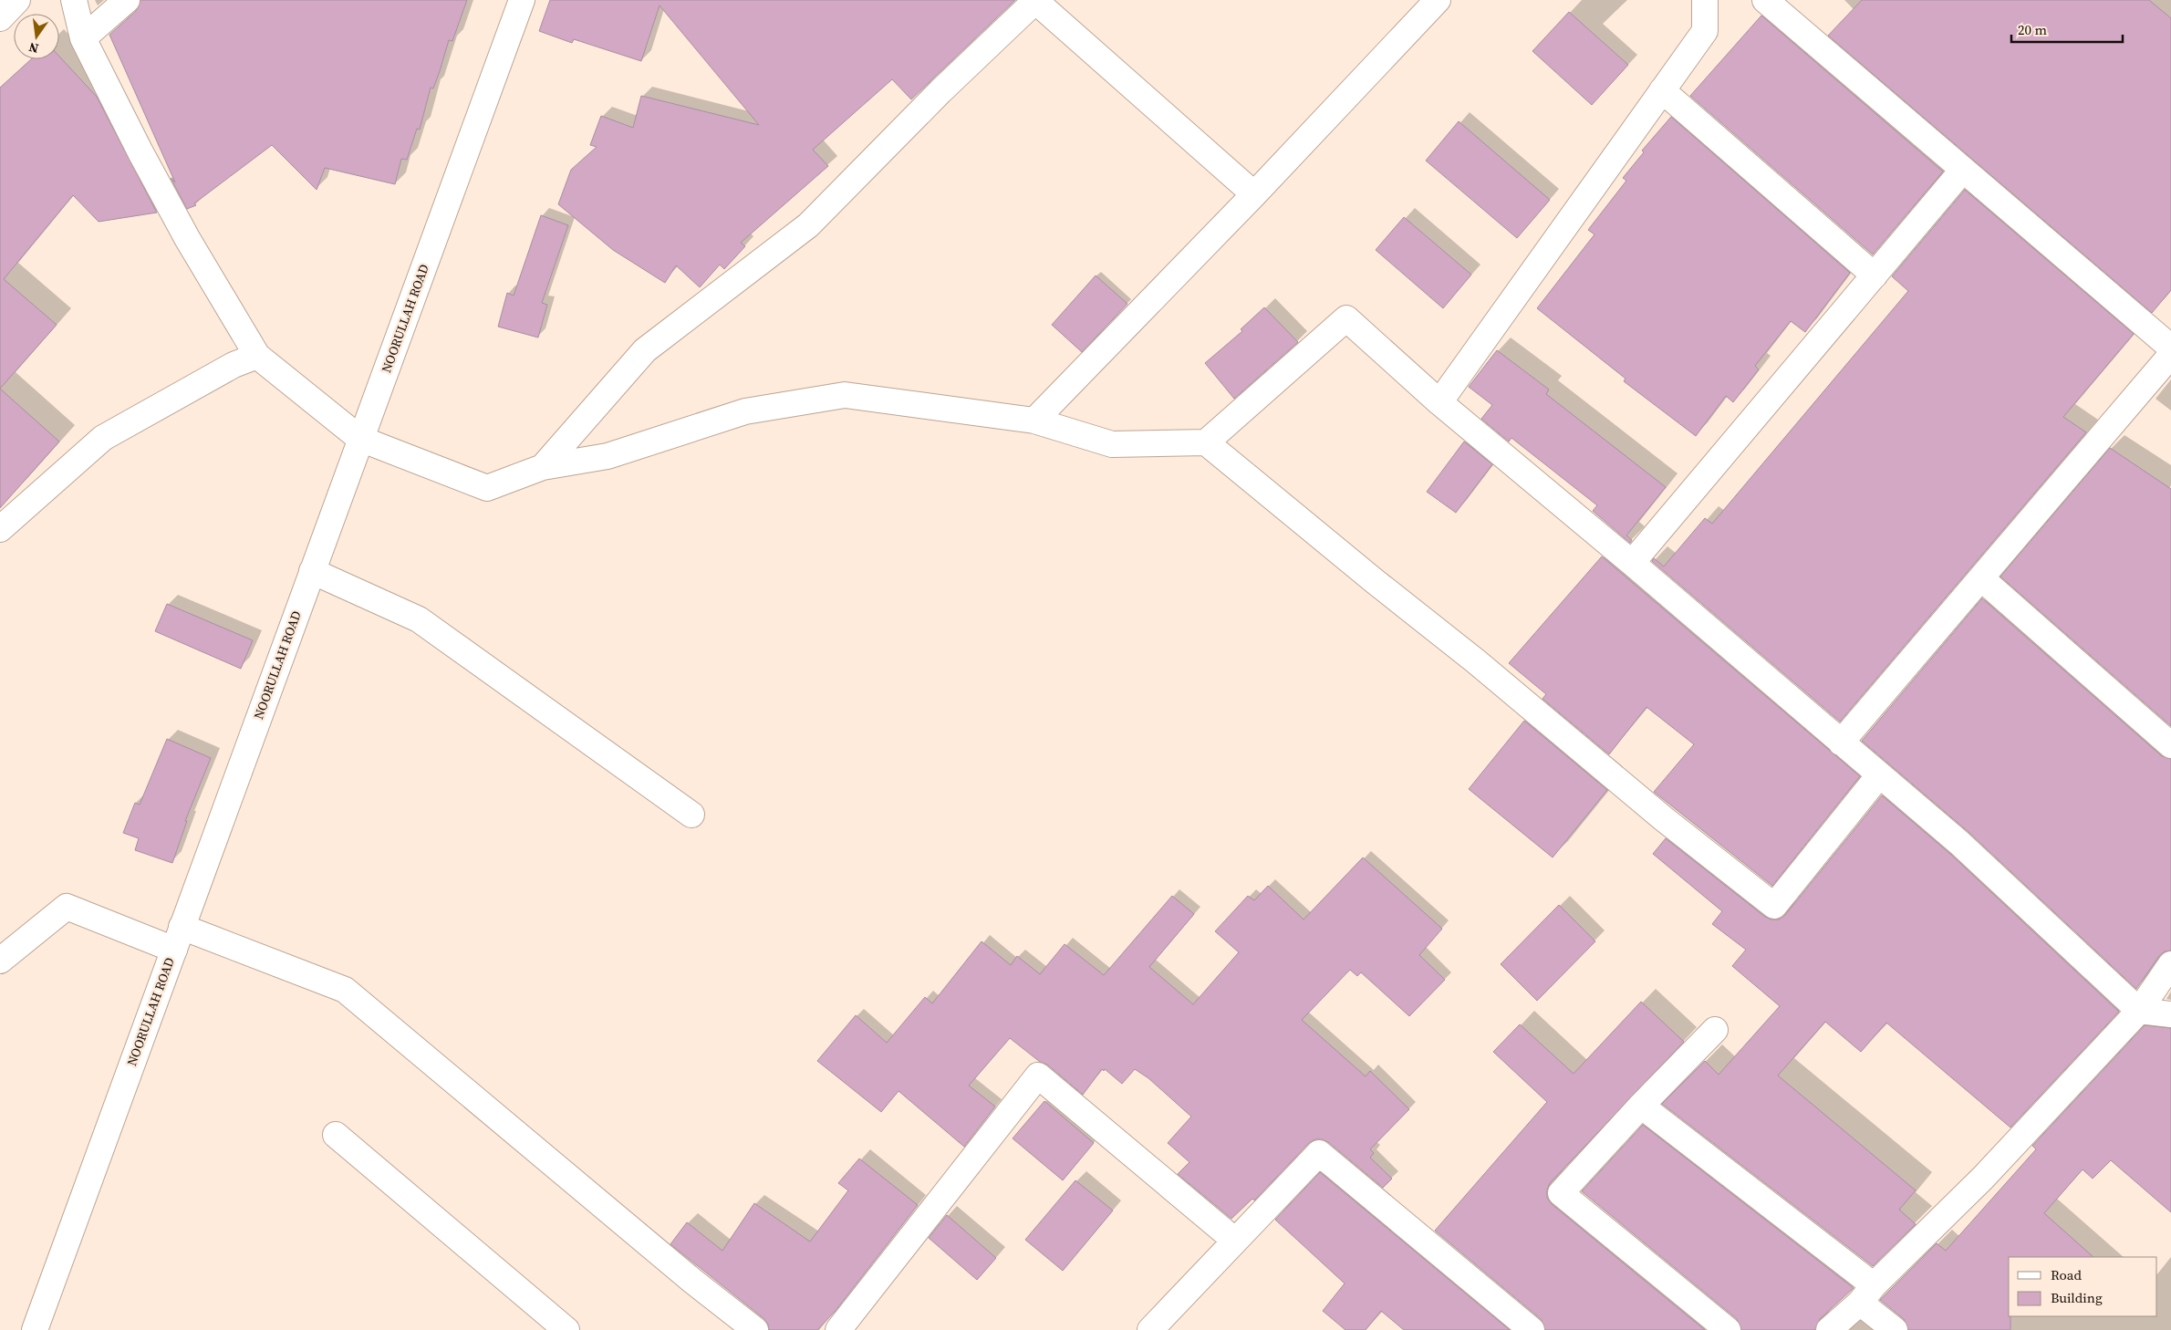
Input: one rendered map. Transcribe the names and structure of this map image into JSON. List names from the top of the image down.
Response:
{
  "streets": {
    "street": ["NOORULLAH ROAD"]
  },
  "legend": ["Road", "Building"],
  "scale_bar": "20 m",
  "north": "bottom"
}
